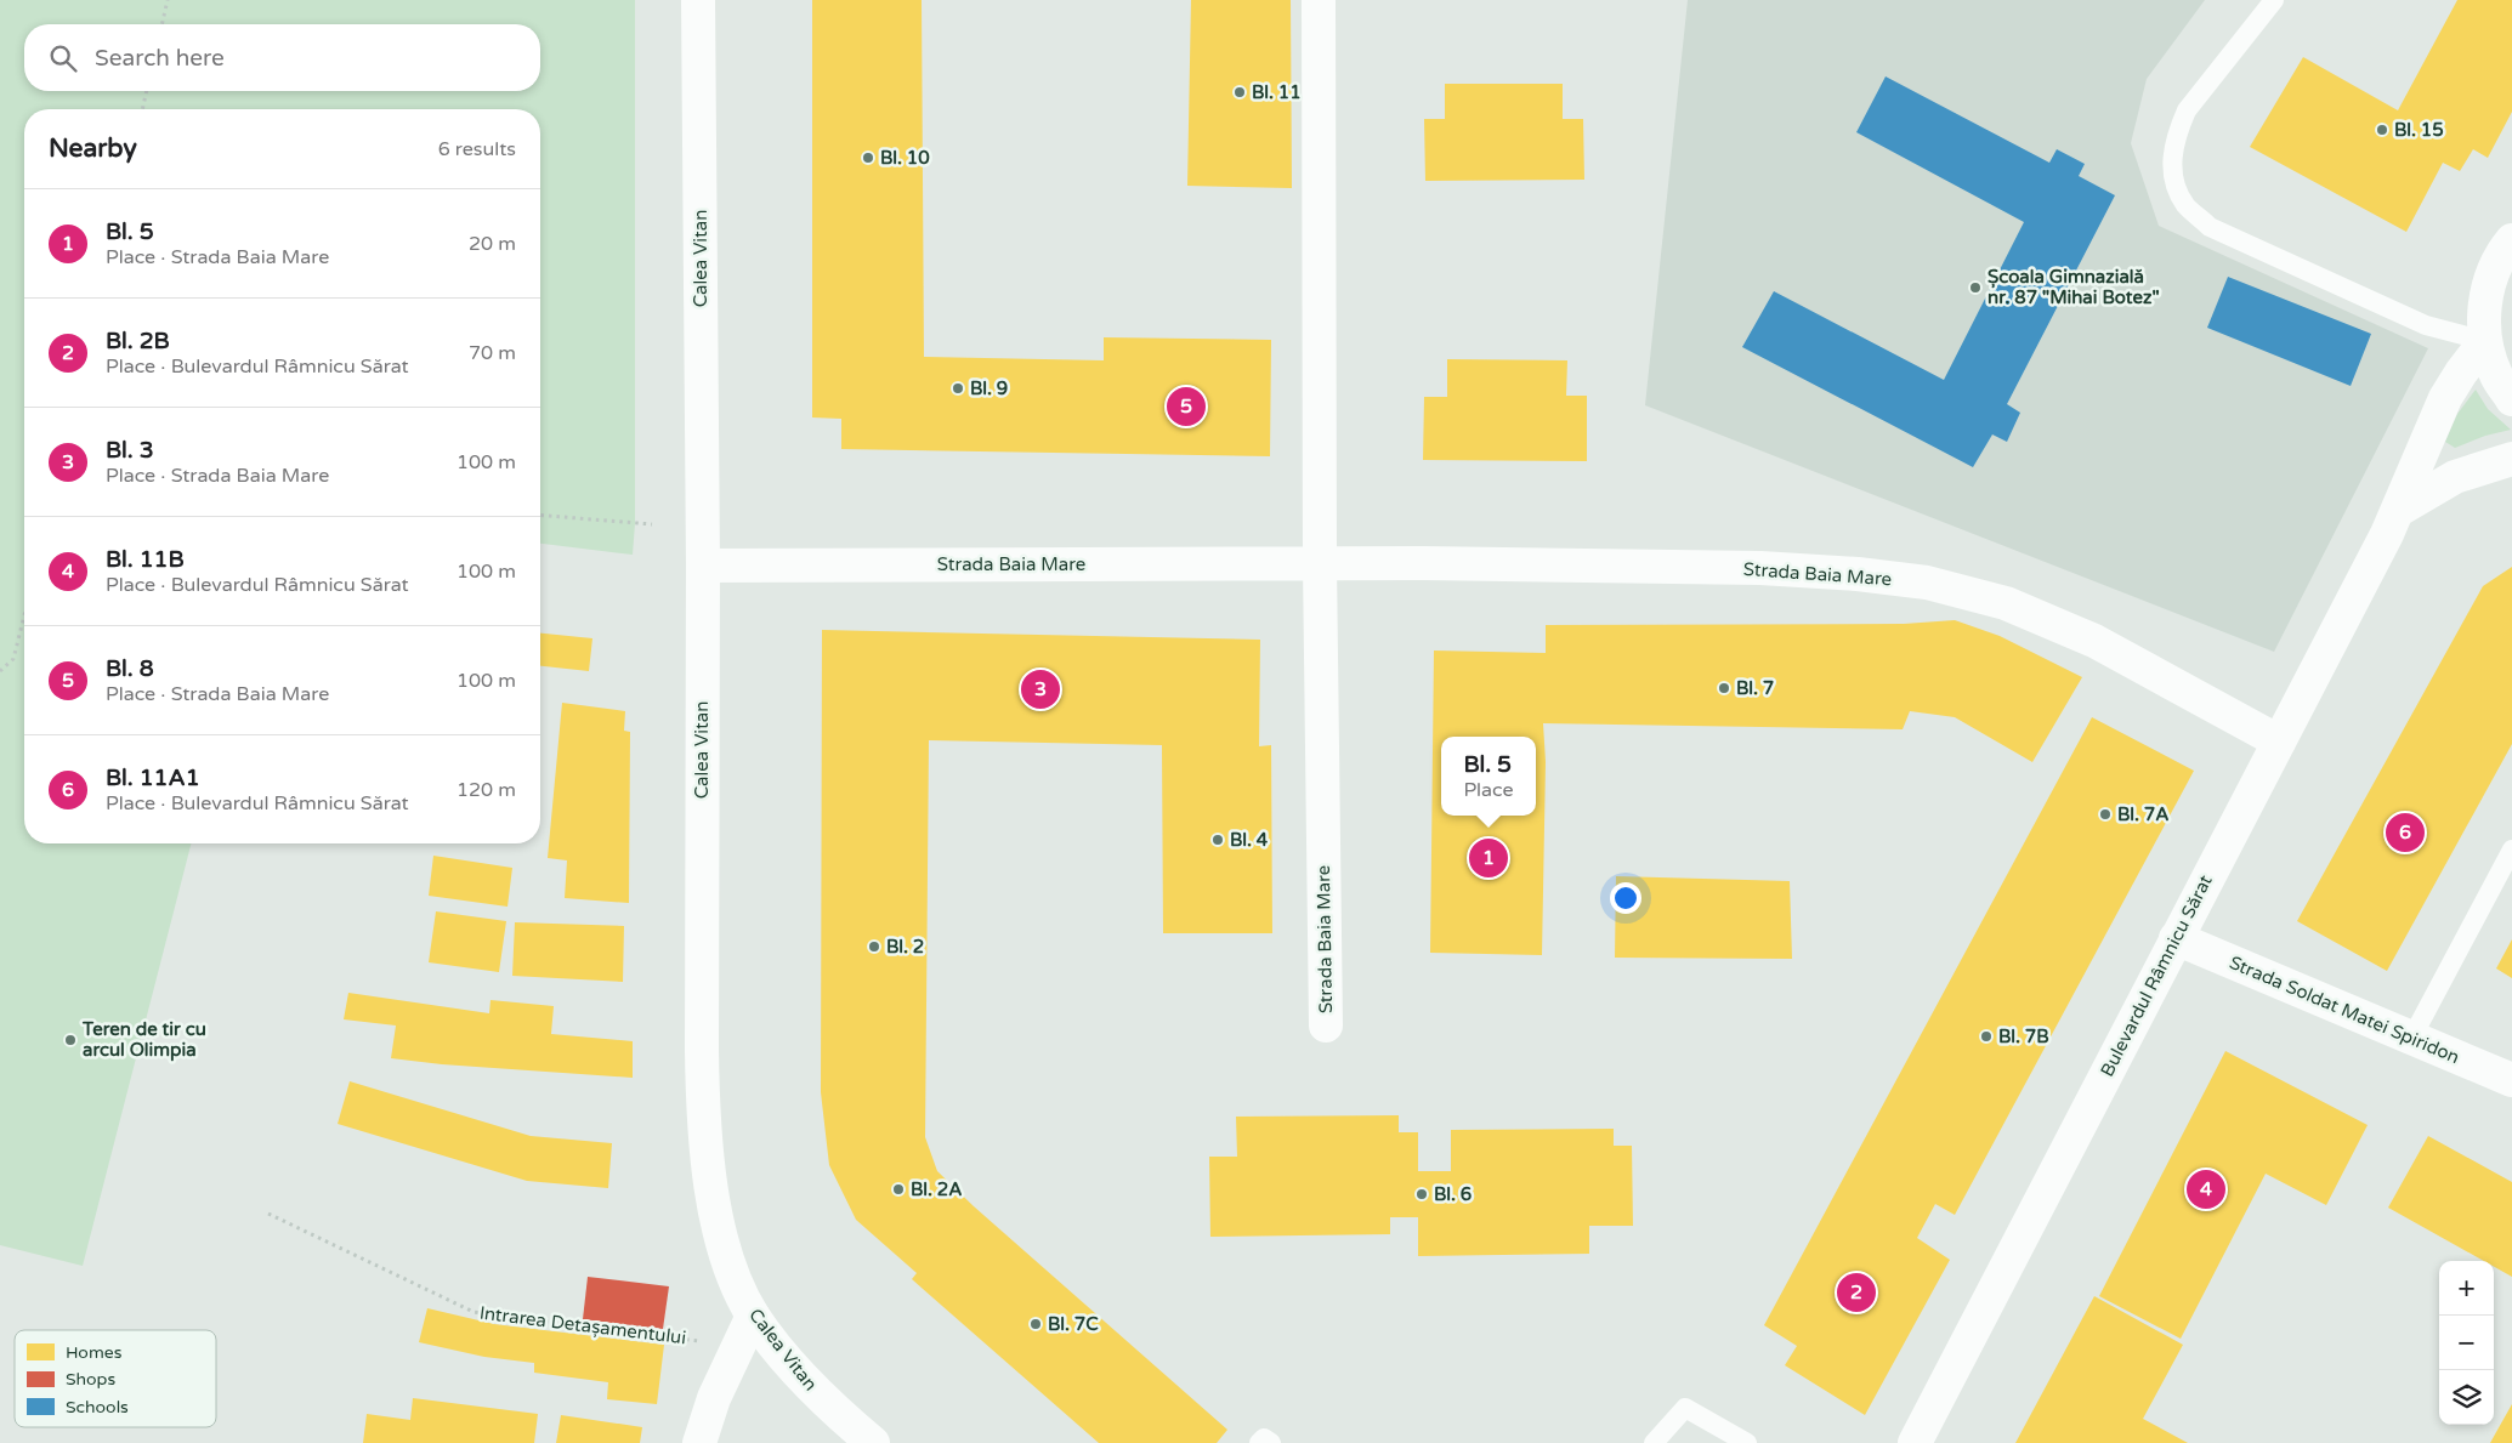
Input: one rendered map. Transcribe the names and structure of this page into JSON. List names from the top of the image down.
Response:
{
  "streets": {
    "street": [
      "Calea Vitan",
      "Strada Baia Mare",
      "Bulevardul Râmnicu Sărat",
      "Strada Soldat Matei Spiridon"
    ],
    "path": ["Intrarea Detașamentului"]
  },
  "crossings": [
    ["Calea Vitan", "Strada Baia Mare"],
    ["Strada Baia Mare", "Bulevardul Râmnicu Sărat"],
    ["Bulevardul Râmnicu Sărat", "Strada Soldat Matei Spiridon"]
  ],
  "places": [
    "Bl. 11",
    "Bl. 15",
    "Bl. 10",
    "Școala Gimnazială nr. 87 \"Mihai Botez\"",
    "Bl. 9",
    "Bl. 7",
    "Bl. 7A",
    "Bl. 4",
    "Bl. 2",
    "Bl. 7B",
    "Teren de tir cu arcul Olimpia",
    "Bl. 2A",
    "Bl. 6",
    "Bl. 7C"
  ],
  "legend": ["Homes", "Shops", "Schools"],
  "page": {
    "search": "Search here",
    "heading": ["Nearby", "6 results"],
    "list": [
      {
        "mark": "1",
        "name": "Bl. 5",
        "note": "Place · Strada Baia Mare",
        "value": "20 m"
      },
      {
        "mark": "2",
        "name": "Bl. 2B",
        "note": "Place · Bulevardul Râmnicu Sărat",
        "value": "70 m"
      },
      {
        "mark": "3",
        "name": "Bl. 3",
        "note": "Place · Strada Baia Mare",
        "value": "100 m"
      },
      {
        "mark": "4",
        "name": "Bl. 11B",
        "note": "Place · Bulevardul Râmnicu Sărat",
        "value": "100 m"
      },
      {
        "mark": "5",
        "name": "Bl. 8",
        "note": "Place · Strada Baia Mare",
        "value": "100 m"
      },
      {
        "mark": "6",
        "name": "Bl. 11A1",
        "note": "Place · Bulevardul Râmnicu Sărat",
        "value": "120 m"
      }
    ],
    "pins": [
      "5",
      "3",
      "6",
      "1",
      "4",
      "2"
    ],
    "popup": ["Bl. 5", "Place"],
    "map_buttons": ["+", "−"]
  }
}
